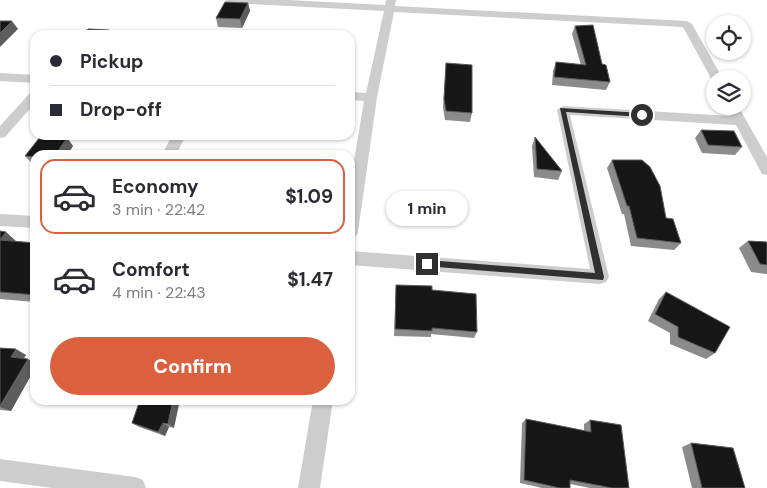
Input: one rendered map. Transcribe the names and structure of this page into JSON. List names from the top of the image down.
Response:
{
  "page": {
    "banner": ["Pickup", "Drop-off"],
    "list": [
      {
        "name": "Economy",
        "note": "3 min · 22:42",
        "value": "$1.09"
      },
      {
        "name": "Comfort",
        "note": "4 min · 22:43",
        "value": "$1.47"
      }
    ],
    "bubble": "1 min",
    "buttons": "Confirm"
  }
}
